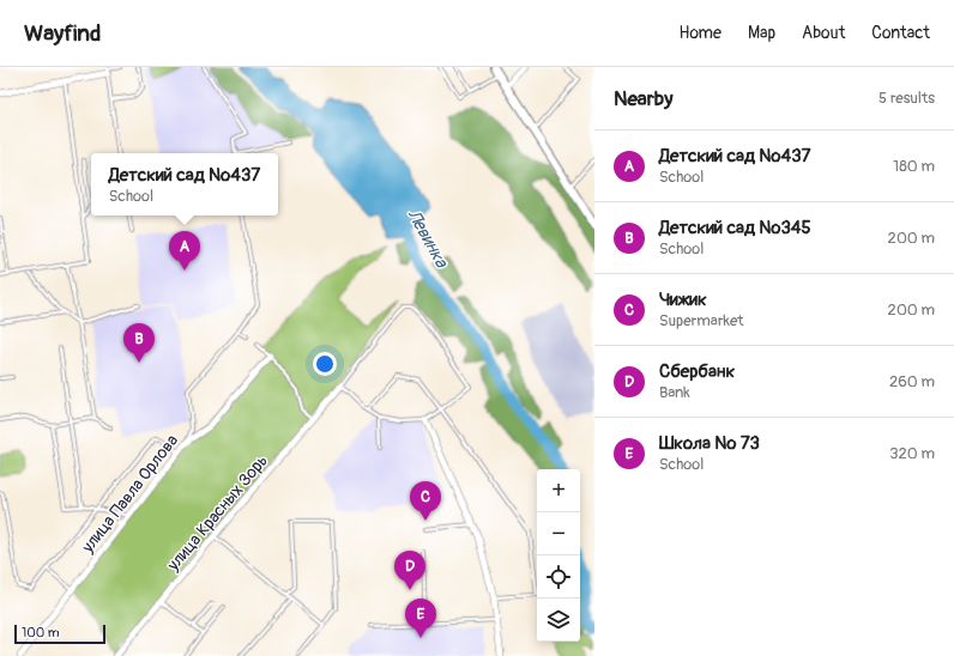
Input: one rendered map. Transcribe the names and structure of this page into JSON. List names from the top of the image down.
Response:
{
  "streets": {
    "street": ["улица Павла Орлова", "улица Красных Зорь"]
  },
  "water": ["Левинка"],
  "scale_bar": "100 m",
  "page": {
    "header": "Wayfind",
    "nav": [
      "Home",
      "Map",
      "About",
      "Contact"
    ],
    "heading": ["Nearby", "5 results"],
    "list": [
      {
        "mark": "A",
        "name": "Детский сад №437",
        "note": "School",
        "value": "180 m"
      },
      {
        "mark": "B",
        "name": "Детский сад №345",
        "note": "School",
        "value": "200 m"
      },
      {
        "mark": "C",
        "name": "Чижик",
        "note": "Supermarket",
        "value": "200 m"
      },
      {
        "mark": "D",
        "name": "Сбербанк",
        "note": "Bank",
        "value": "260 m"
      },
      {
        "mark": "E",
        "name": "Школа № 73",
        "note": "School",
        "value": "320 m"
      }
    ],
    "popup": ["Детский сад №437", "School"],
    "pins": [
      "A",
      "B",
      "C",
      "D",
      "E"
    ],
    "map_buttons": ["+", "−"],
    "scale": "100 m"
  }
}
